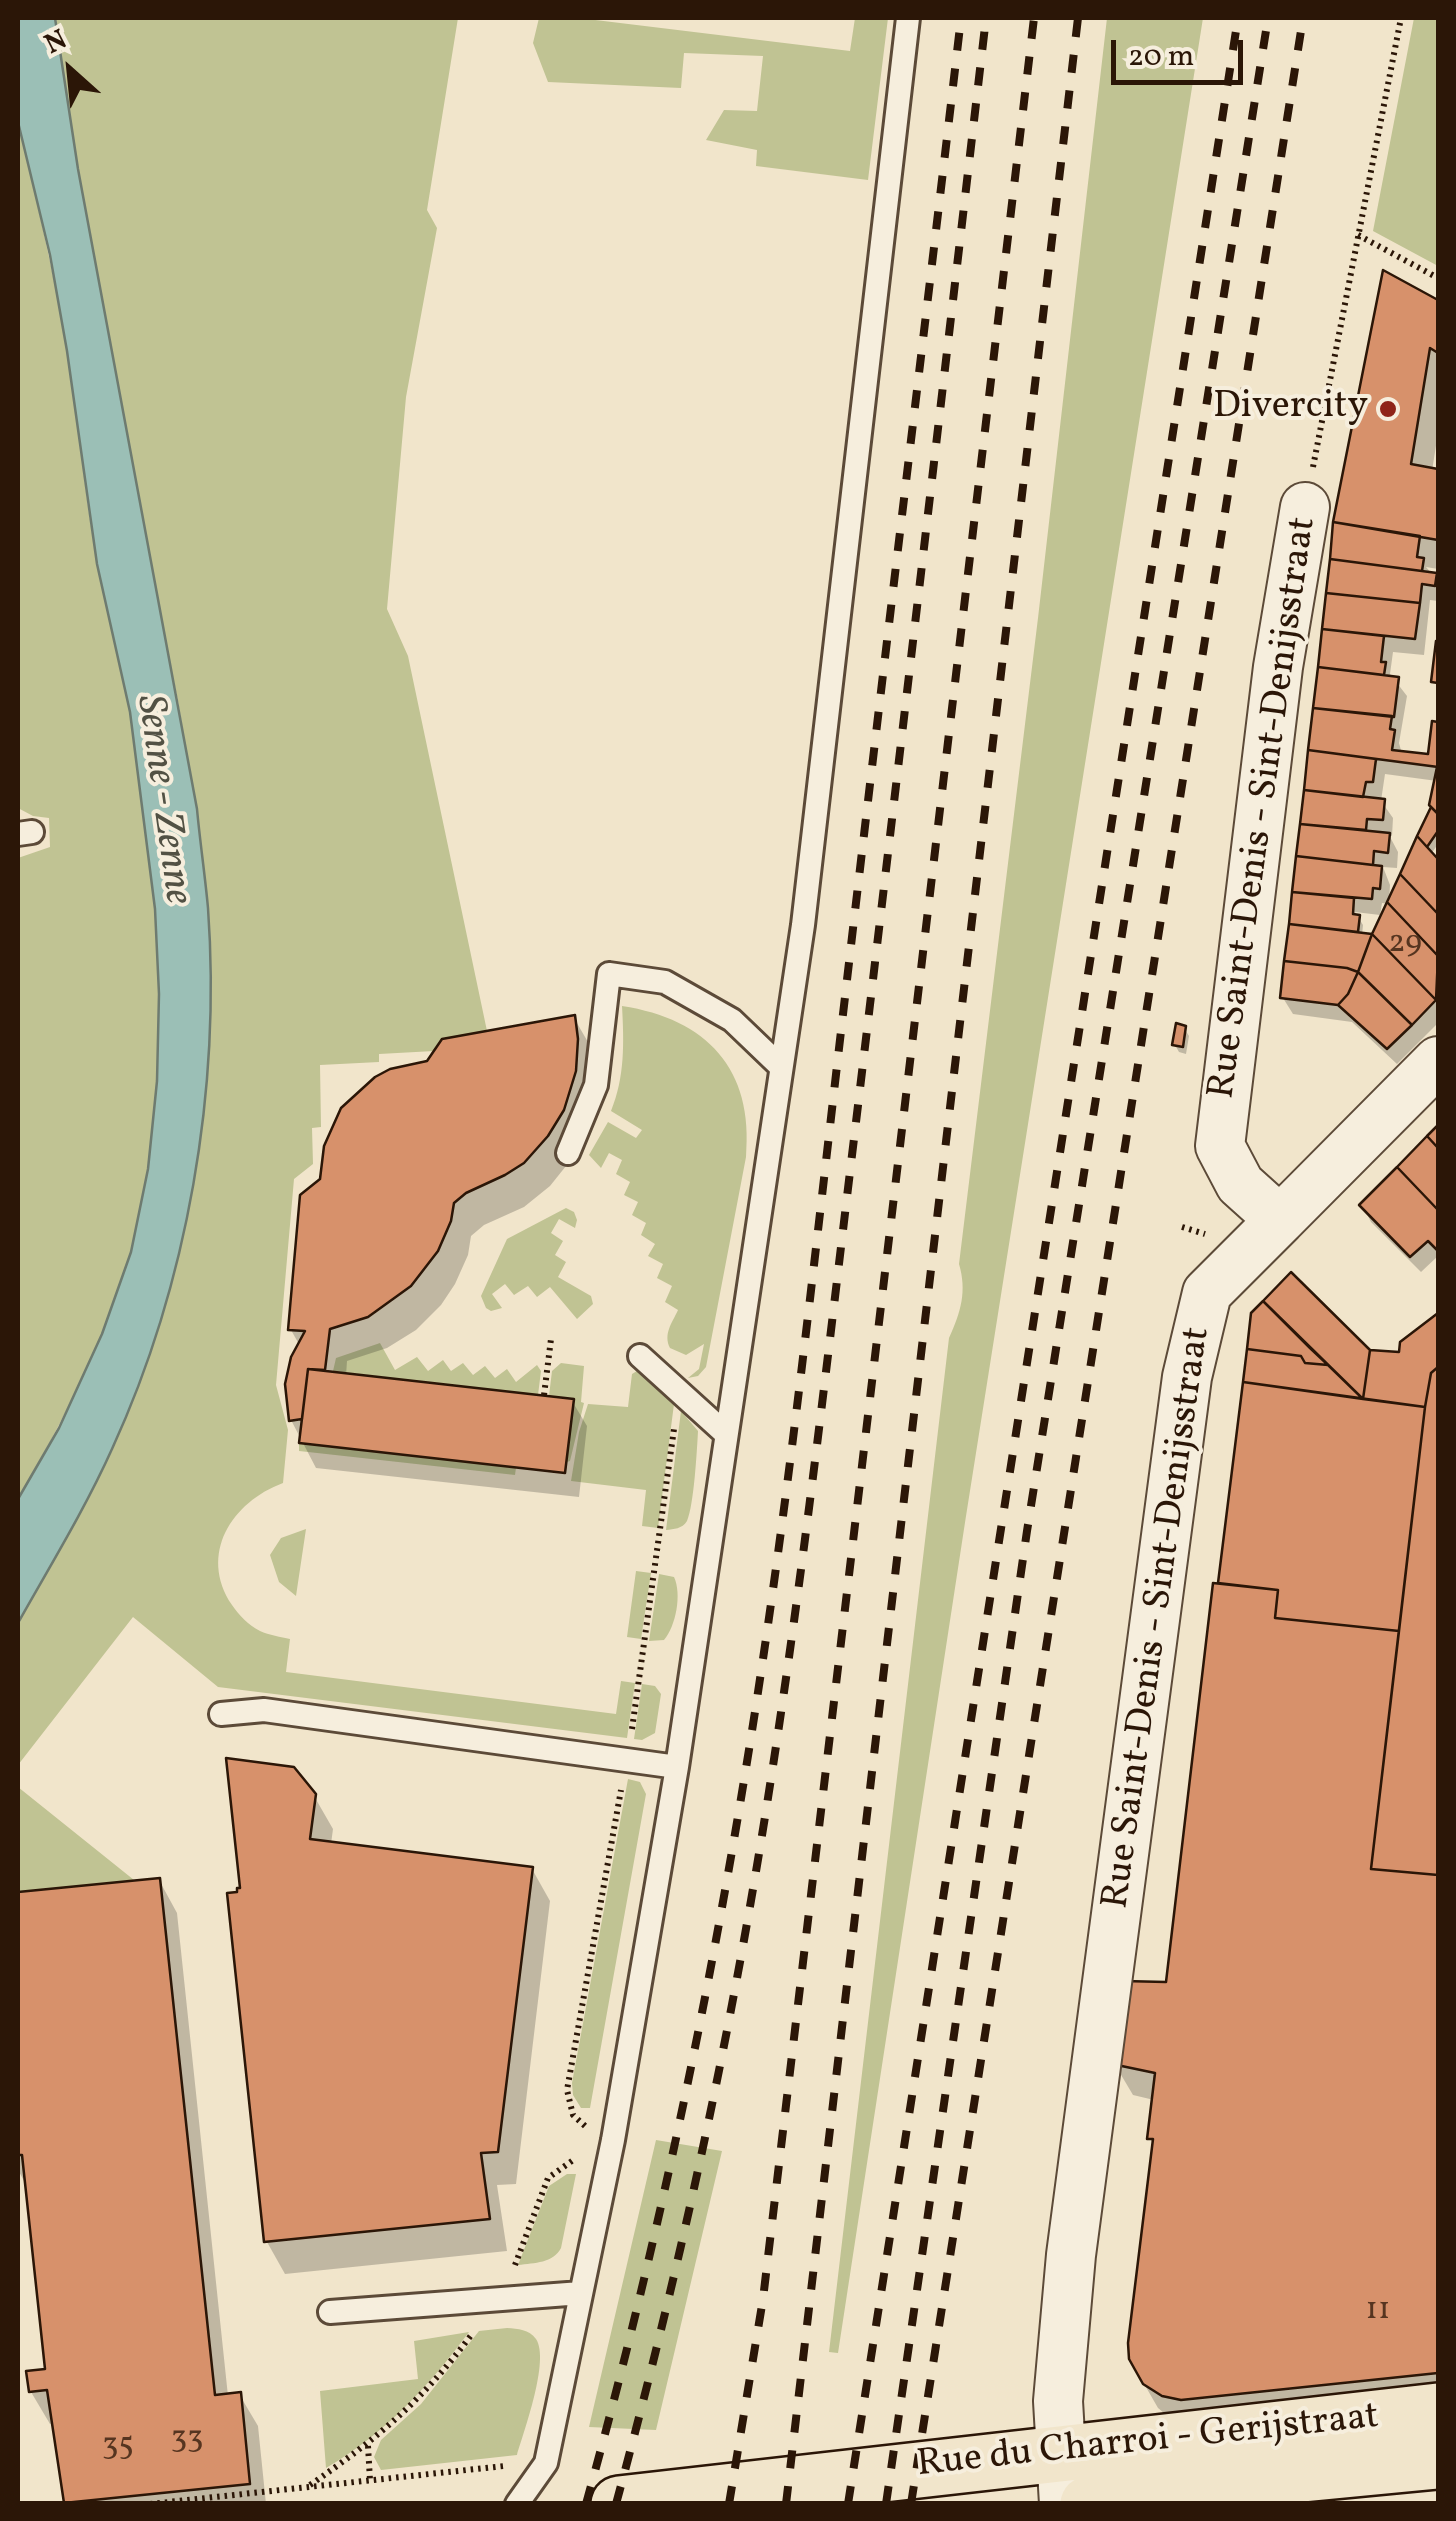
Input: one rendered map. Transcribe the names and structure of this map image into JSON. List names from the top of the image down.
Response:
{
  "streets": {
    "main road": ["Rue du Charroi - Gerijstraat"],
    "street": ["Rue Saint-Denis - Sint-Denijsstraat"]
  },
  "crossings": [
    ["Rue Saint-Denis - Sint-Denijsstraat", "Rue du Charroi - Gerijstraat"]
  ],
  "water": ["Senne - Zenne"],
  "places": ["Divercity"],
  "house_numbers": [
    "29",
    "11",
    "33",
    "35"
  ],
  "scale_bar": "20 m",
  "north": "top left"
}
